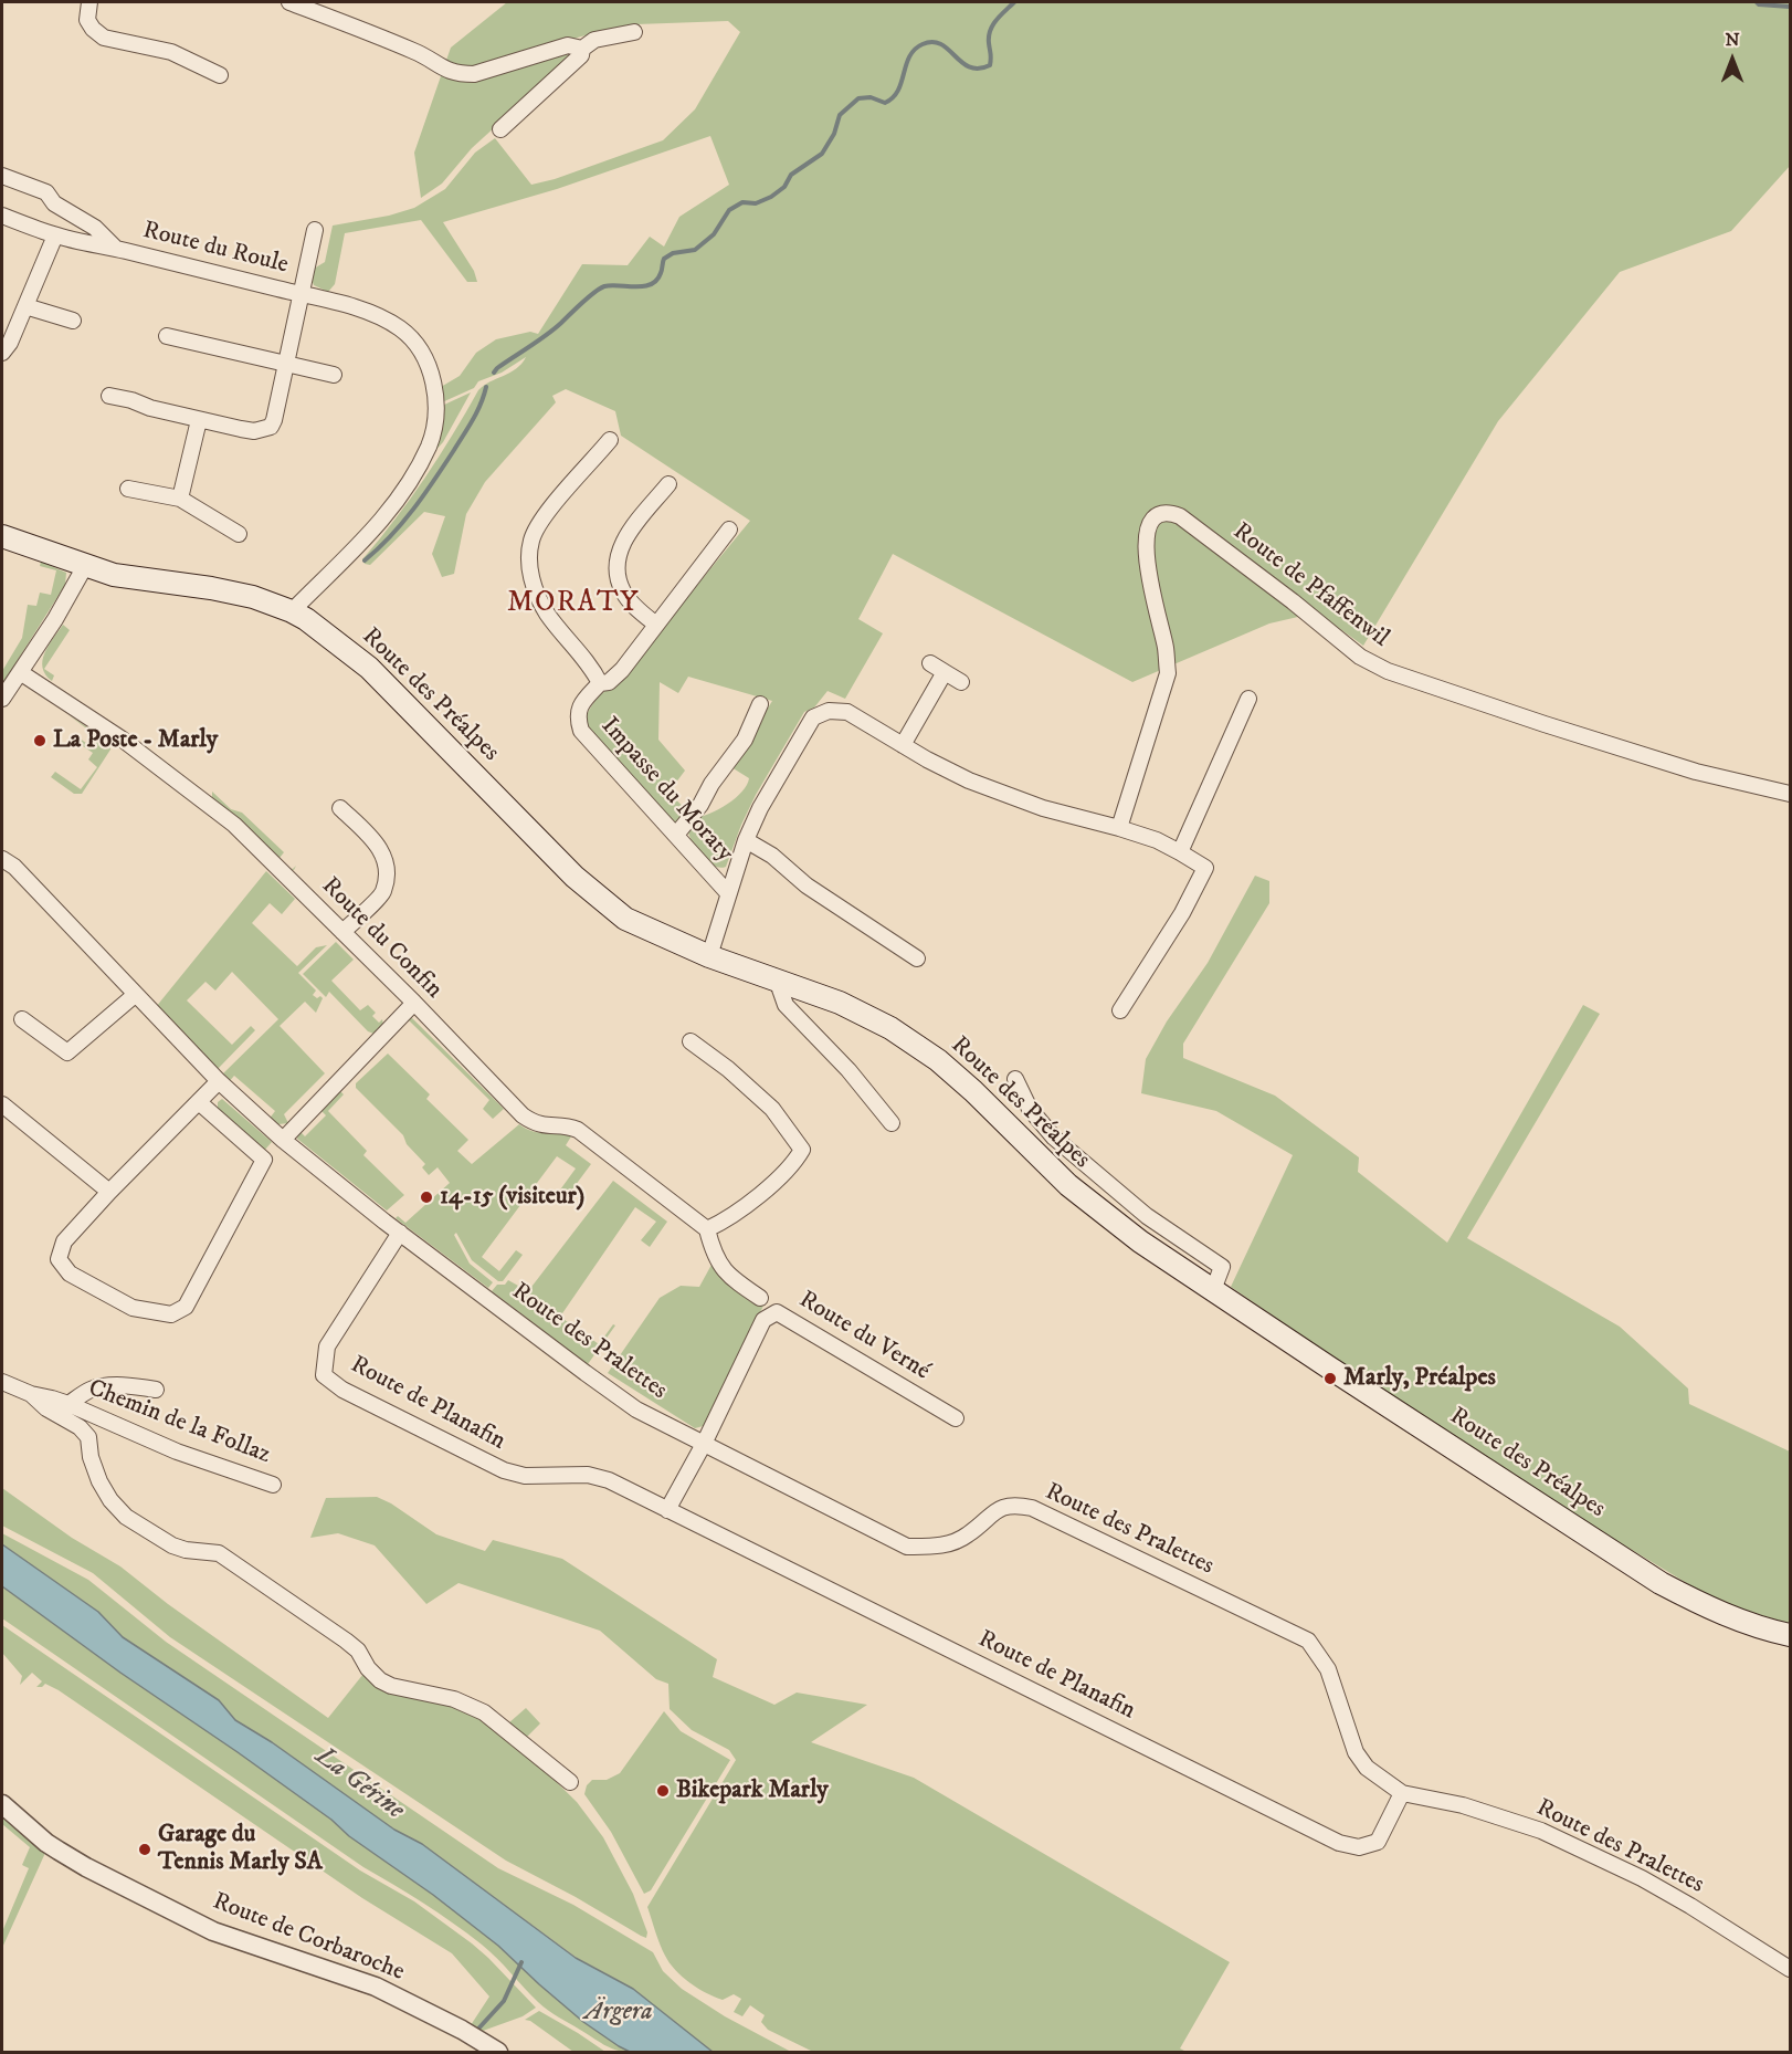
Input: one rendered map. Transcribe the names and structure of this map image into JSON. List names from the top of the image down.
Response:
{
  "streets": {
    "main road": ["Route des Préalpes"],
    "street": [
      "Route du Roule",
      "Route de Pfaffenwil",
      "Impasse du Moraty",
      "Route du Confin",
      "Route du Verné",
      "Route des Pralettes",
      "Route de Planafin",
      "Chemin de la Follaz",
      "Route de Corbaroche"
    ]
  },
  "crossings": [
    ["Route du Roule", "Route des Préalpes"],
    ["Route du Verné", "Route des Pralettes"],
    ["Route des Pralettes", "Route de Planafin"]
  ],
  "districts": ["MORATY"],
  "water": ["La Gérine", "Ärgera"],
  "places": [
    "La Poste - Marly",
    "14-15 (visiteur)",
    "Marly, Préalpes",
    "Bikepark Marly",
    "Garage du Tennis Marly SA"
  ],
  "north": "top"
}
